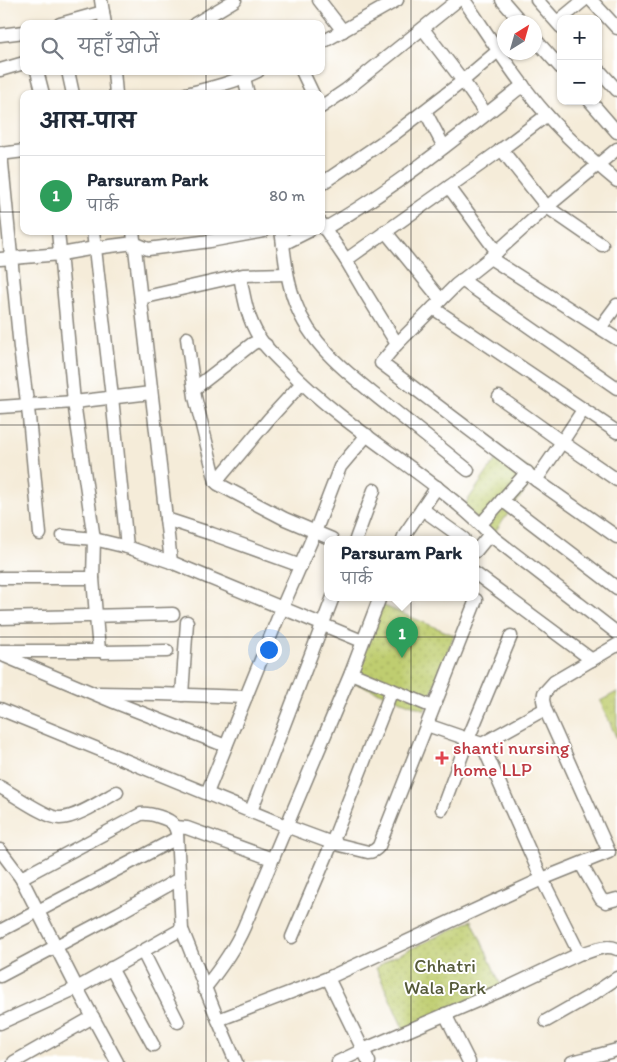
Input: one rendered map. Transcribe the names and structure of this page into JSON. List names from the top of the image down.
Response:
{
  "parks": ["Chhatri Wala Park"],
  "places": {
    "health": ["shanti nursing home LLP"]
  },
  "north": "top right",
  "page": {
    "map_buttons": ["+", "−"],
    "search": "यहाँ खोजें",
    "heading": "आस-पास",
    "list": [
      {
        "mark": "1",
        "name": "Parsuram Park",
        "note": "पार्क",
        "value": "80 m"
      }
    ],
    "popup": ["Parsuram Park", "पार्क"],
    "pins": "1"
  }
}
